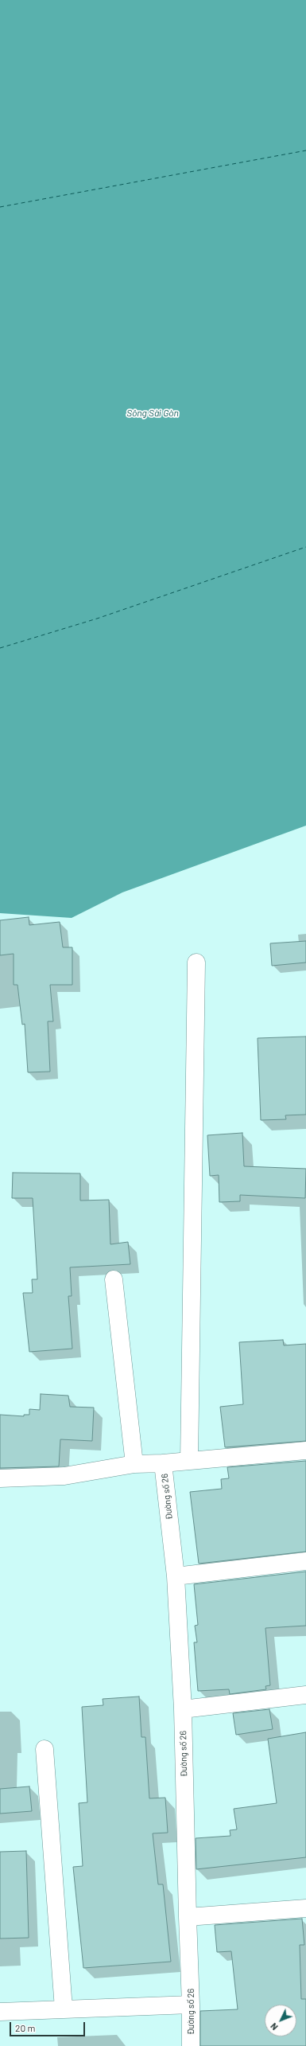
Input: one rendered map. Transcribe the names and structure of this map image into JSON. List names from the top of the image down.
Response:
{
  "streets": {
    "street": ["Đường số 26"]
  },
  "water": ["Sông Sài Gòn"],
  "scale_bar": "20 m",
  "north": "bottom left"
}
